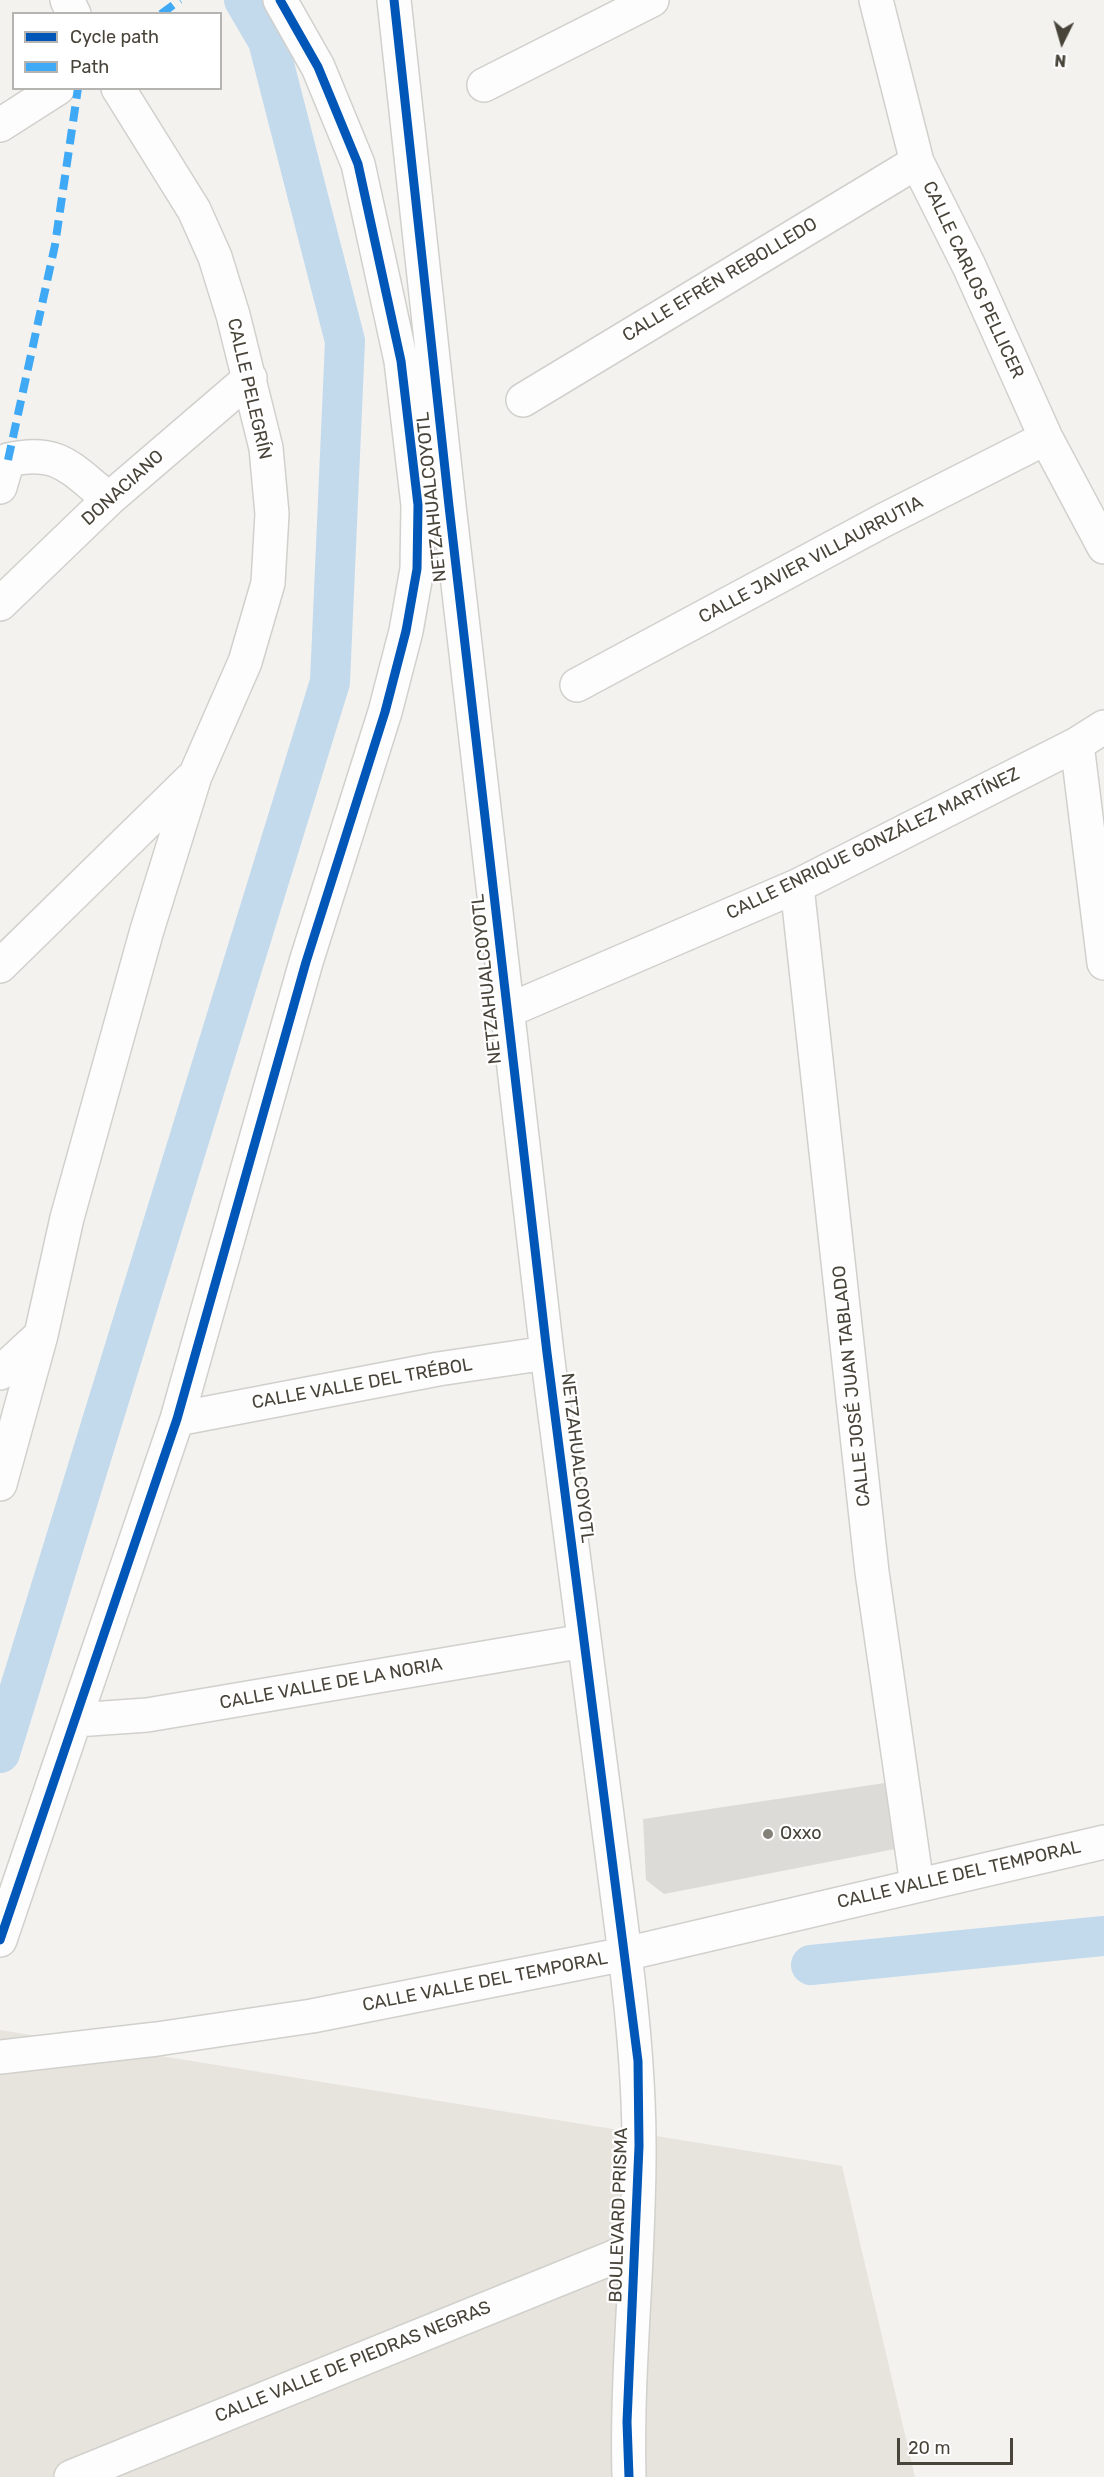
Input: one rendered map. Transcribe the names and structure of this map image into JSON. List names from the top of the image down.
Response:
{
  "streets": {
    "street": [
      "CALLE EFRÉN REBOLLEDO",
      "CALLE CARLOS PELLICER",
      "CALLE PELEGRÍN",
      "DONACIANO",
      "NETZAHUALCOYOTL",
      "CALLE JAVIER VILLAURRUTIA",
      "CALLE ENRIQUE GONZÁLEZ MARTÍNEZ",
      "CALLE VALLE DEL TRÉBOL",
      "CALLE JOSÉ JUAN TABLADO",
      "CALLE VALLE DE LA NORIA",
      "CALLE VALLE DEL TEMPORAL",
      "BOULEVARD PRISMA",
      "CALLE VALLE DE PIEDRAS NEGRAS"
    ]
  },
  "crossings": [
    ["CALLE EFRÉN REBOLLEDO", "CALLE CARLOS PELLICER"],
    ["CALLE CARLOS PELLICER", "CALLE JAVIER VILLAURRUTIA"],
    ["CALLE PELEGRÍN", "DONACIANO"],
    ["NETZAHUALCOYOTL", "CALLE ENRIQUE GONZÁLEZ MARTÍNEZ"],
    ["NETZAHUALCOYOTL", "CALLE VALLE DEL TRÉBOL"],
    ["NETZAHUALCOYOTL", "CALLE VALLE DE LA NORIA"],
    ["NETZAHUALCOYOTL", "CALLE VALLE DEL TEMPORAL"],
    ["NETZAHUALCOYOTL", "BOULEVARD PRISMA"],
    ["CALLE ENRIQUE GONZÁLEZ MARTÍNEZ", "CALLE JOSÉ JUAN TABLADO"],
    ["CALLE JOSÉ JUAN TABLADO", "CALLE VALLE DEL TEMPORAL"],
    ["CALLE VALLE DEL TEMPORAL", "BOULEVARD PRISMA"],
    ["BOULEVARD PRISMA", "CALLE VALLE DE PIEDRAS NEGRAS"]
  ],
  "places": ["Oxxo"],
  "legend": ["Cycle path", "Path"],
  "scale_bar": "20 m",
  "north": "bottom"
}
